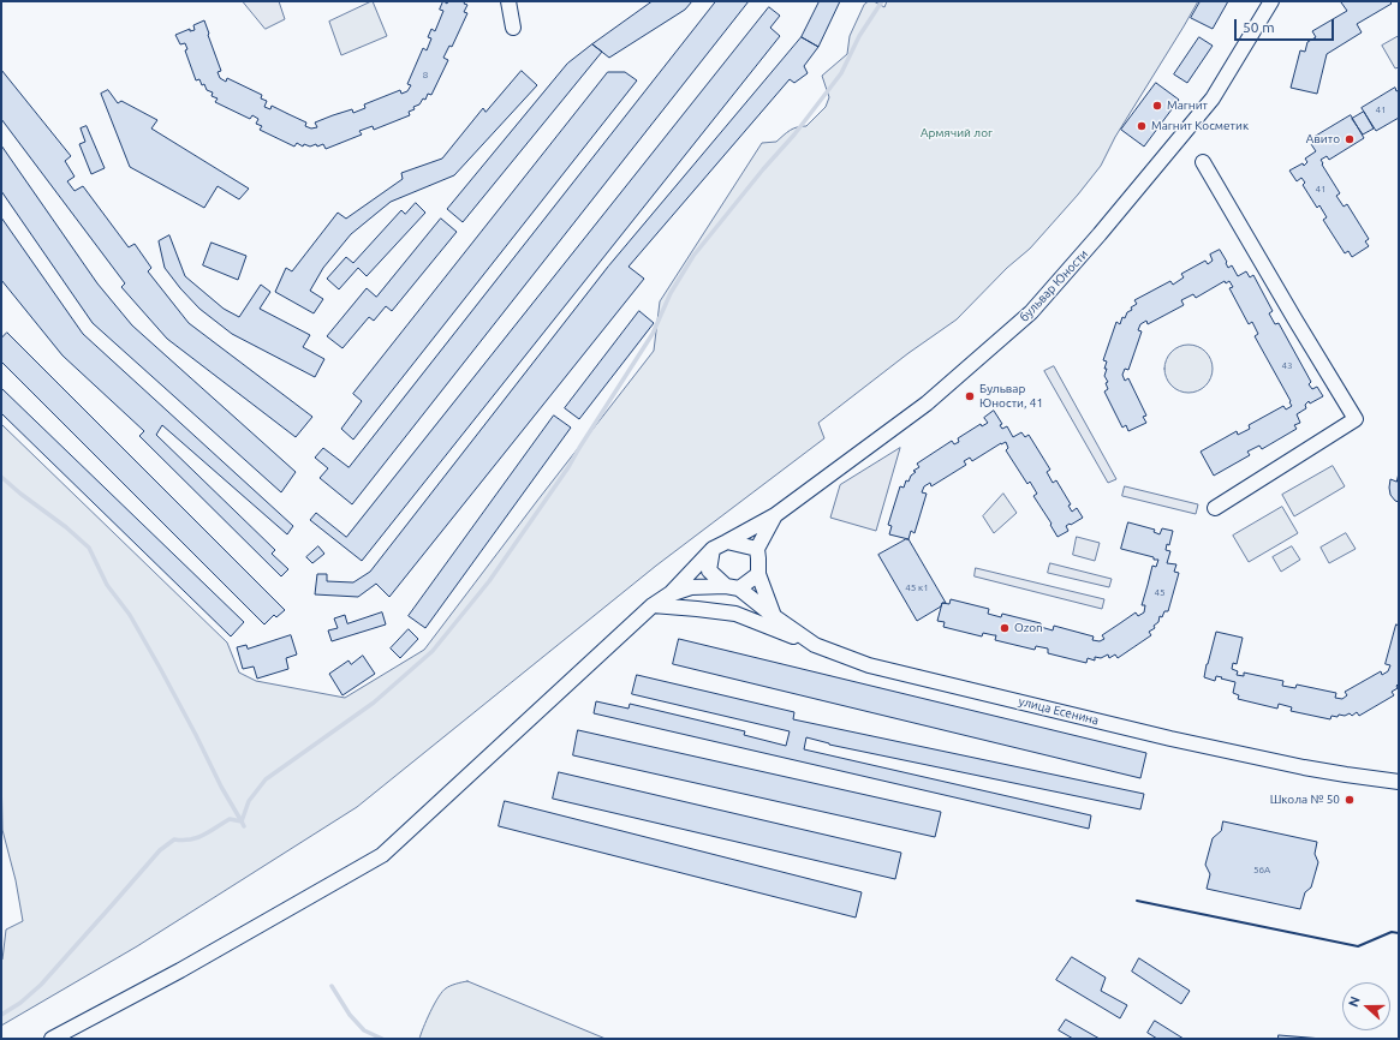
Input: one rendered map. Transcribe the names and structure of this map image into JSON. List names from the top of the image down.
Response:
{
  "streets": {
    "street": ["бульвар Юности", "улица Есенина"]
  },
  "crossings": [
    ["бульвар Юности", "улица Есенина"]
  ],
  "parks": ["Армячий лог"],
  "places": [
    "Магнит",
    "Магнит Косметик",
    "Авито",
    "Бульвар Юности, 41",
    "Ozon",
    "Школа № 50"
  ],
  "house_numbers": [
    "8",
    "41",
    "41",
    "43",
    "45 к1",
    "45",
    "56А"
  ],
  "scale_bar": "50 m",
  "north": "left"
}
